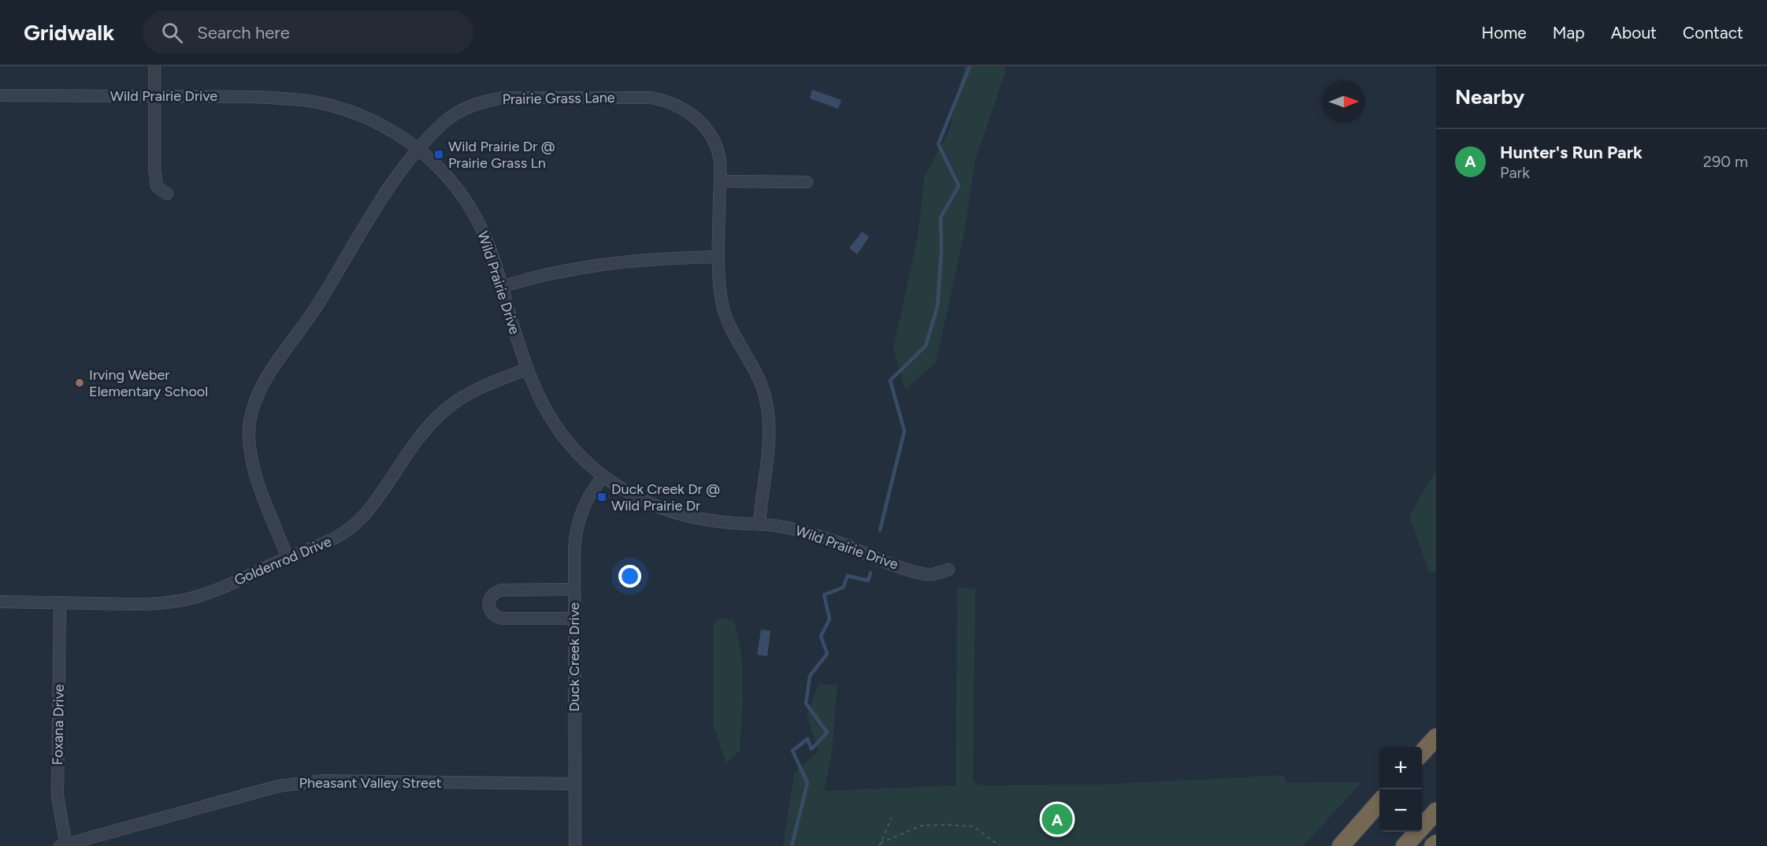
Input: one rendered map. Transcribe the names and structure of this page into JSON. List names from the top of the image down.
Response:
{
  "streets": {
    "street": [
      "Wild Prairie Drive",
      "Prairie Grass Lane",
      "Goldenrod Drive",
      "Duck Creek Drive",
      "Foxana Drive",
      "Pheasant Valley Street"
    ]
  },
  "crossings": [
    ["Wild Prairie Drive", "Prairie Grass Lane"],
    ["Wild Prairie Drive", "Goldenrod Drive"],
    ["Wild Prairie Drive", "Duck Creek Drive"],
    ["Prairie Grass Lane", "Goldenrod Drive"],
    ["Goldenrod Drive", "Foxana Drive"],
    ["Duck Creek Drive", "Pheasant Valley Street"],
    ["Foxana Drive", "Pheasant Valley Street"]
  ],
  "places": {
    "transit": ["Wild Prairie Dr @ Prairie Grass Ln", "Duck Creek Dr @ Wild Prairie Dr"],
    "other": ["Irving Weber Elementary School"]
  },
  "north": "right",
  "page": {
    "header": "Gridwalk",
    "search": "Search here",
    "nav": [
      "Home",
      "Map",
      "About",
      "Contact"
    ],
    "heading": "Nearby",
    "list": [
      {
        "mark": "A",
        "name": "Hunter's Run Park",
        "note": "Park",
        "value": "290 m"
      }
    ],
    "map_buttons": ["+", "−"],
    "pins": "A"
  }
}
